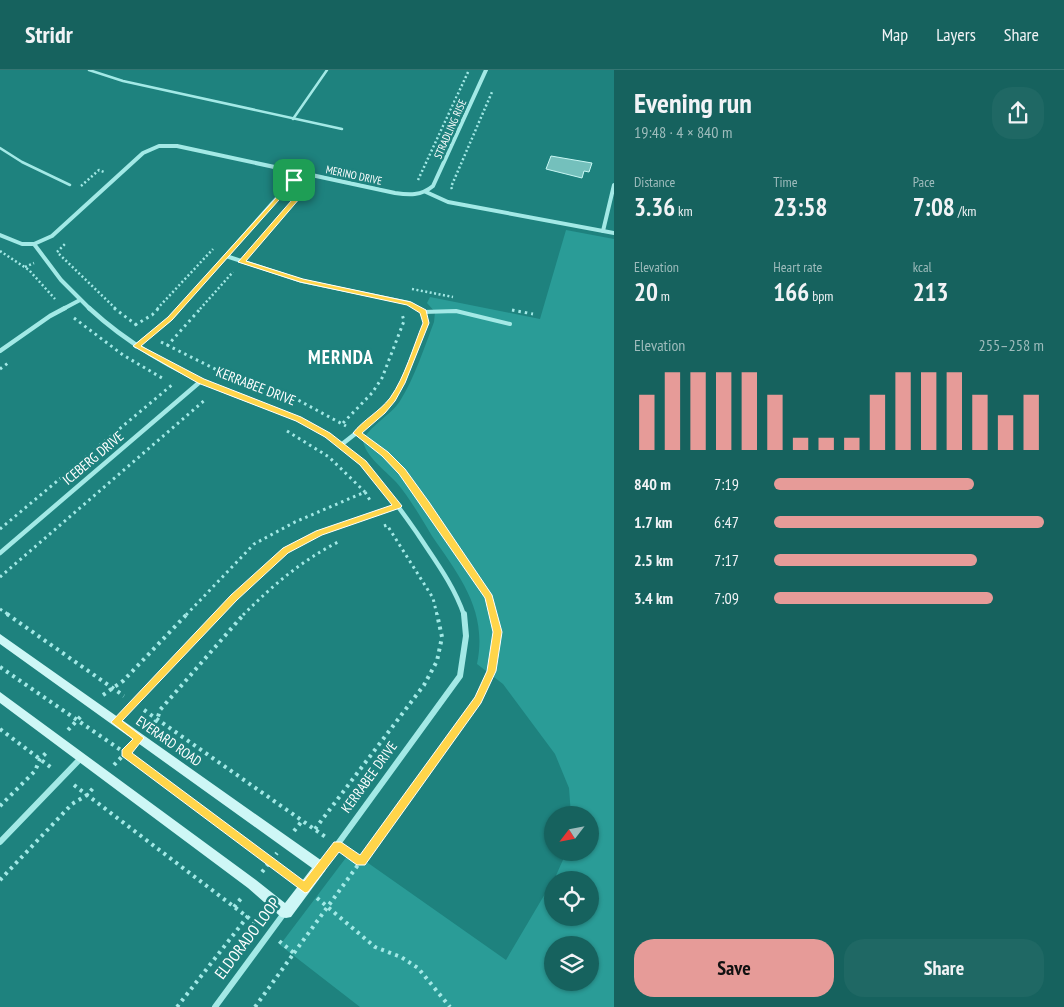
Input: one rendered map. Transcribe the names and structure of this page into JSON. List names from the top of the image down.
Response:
{
  "streets": {
    "street": [
      "STRADLING RISE",
      "MERINO DRIVE",
      "KERRABEE DRIVE",
      "ICEBERG DRIVE",
      "EVERARD ROAD",
      "ELDORADO LOOP"
    ]
  },
  "crossings": [
    ["STRADLING RISE", "MERINO DRIVE"],
    ["MERINO DRIVE", "KERRABEE DRIVE"],
    ["KERRABEE DRIVE", "ICEBERG DRIVE"],
    ["KERRABEE DRIVE", "EVERARD ROAD"],
    ["KERRABEE DRIVE", "ELDORADO LOOP"]
  ],
  "districts": ["MERNDA"],
  "north": "bottom left",
  "page": {
    "header": "Stridr",
    "nav": ["Map", "Layers", "Share"],
    "heading": ["Evening run", "19:48 · 4 × 840 m"],
    "stats": [
      ["Distance", "3.36 km"],
      ["Time", "23:58"],
      ["Pace", "7:08 /km"],
      ["Elevation", "20 m"],
      ["Heart rate", "166 bpm"],
      ["kcal", "213"]
    ],
    "chart": ["Elevation", "255–258 m"],
    "list": [
      {
        "name": "840 m",
        "note": "7:19"
      },
      {
        "name": "1.7 km",
        "note": "6:47"
      },
      {
        "name": "2.5 km",
        "note": "7:17"
      },
      {
        "name": "3.4 km",
        "note": "7:09"
      }
    ],
    "buttons": ["Save", "Share"]
  }
}
